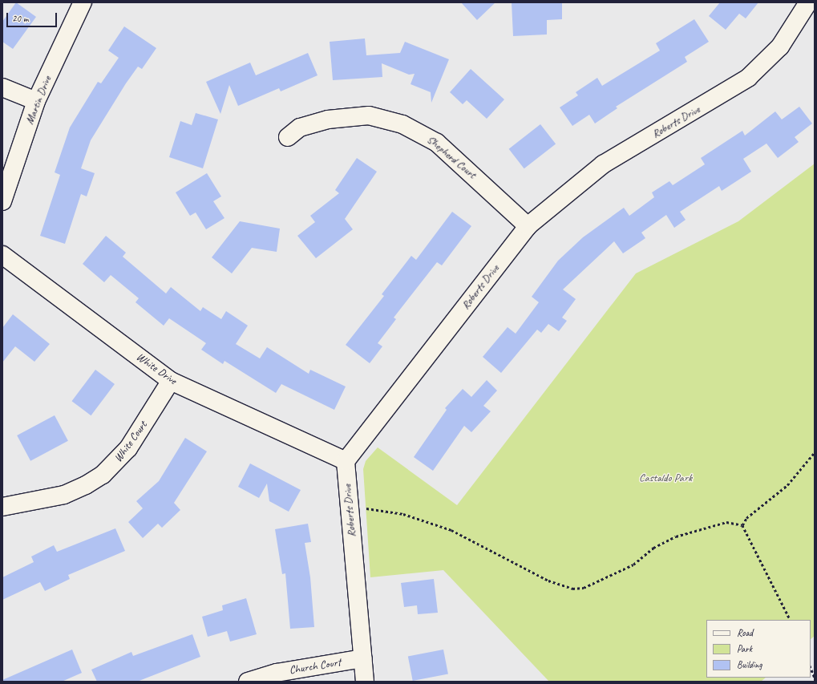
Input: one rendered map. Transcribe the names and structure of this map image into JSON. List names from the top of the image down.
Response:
{
  "streets": {
    "street": [
      "Martin Drive",
      "Roberts Drive",
      "Shepherd Court",
      "White Drive",
      "White Court",
      "Church Court"
    ]
  },
  "crossings": [
    ["Roberts Drive", "Shepherd Court"],
    ["Roberts Drive", "White Drive"],
    ["Roberts Drive", "Church Court"],
    ["White Drive", "White Court"]
  ],
  "parks": ["Castaldo Park"],
  "legend": ["Road", "Park", "Building"],
  "scale_bar": "20 m"
}
